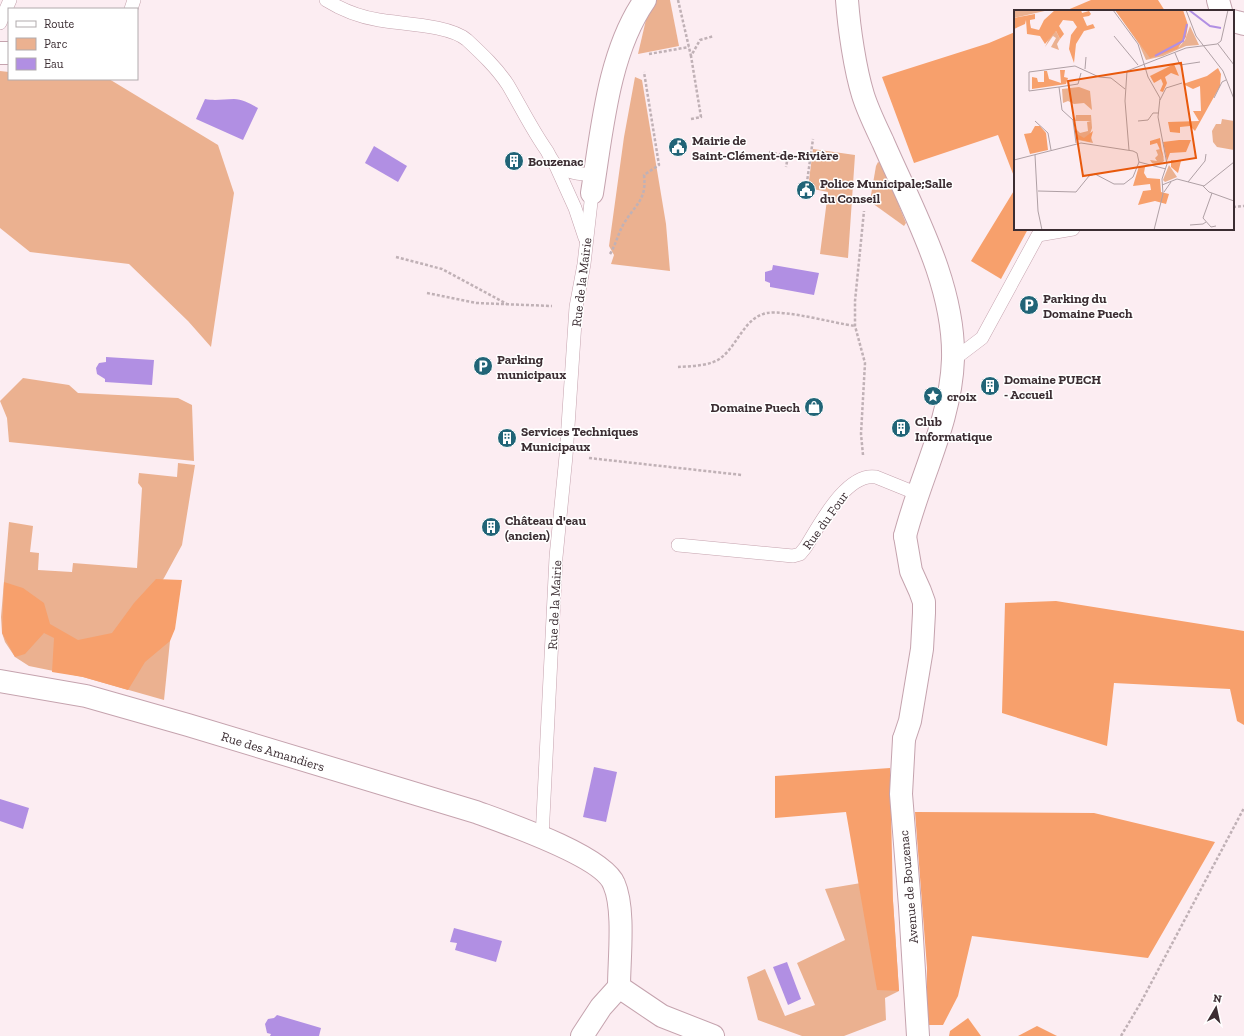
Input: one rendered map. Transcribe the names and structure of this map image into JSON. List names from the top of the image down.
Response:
{
  "streets": {
    "street": ["Rue de la Mairie", "Rue des Amandiers", "Avenue de Bouzenac"],
    "lane": ["Rue du Four"]
  },
  "crossings": [
    ["Rue de la Mairie", "Rue des Amandiers"]
  ],
  "places": {
    "public building": ["Mairie de Saint-Clément-de-Rivière", "Police Municipale;Salle du Conseil"],
    "building": [
      "Bouzenac",
      "Domaine PUECH - Accueil",
      "Club Informatique",
      "Services Techniques Municipaux",
      "Château d'eau (ancien)"
    ],
    "parking": ["Parking du Domaine Puech", "Parking municipaux"],
    "place": ["croix"],
    "shop": ["Domaine Puech"]
  },
  "legend": ["Route", "Parc", "Eau"],
  "north": "top"
}
